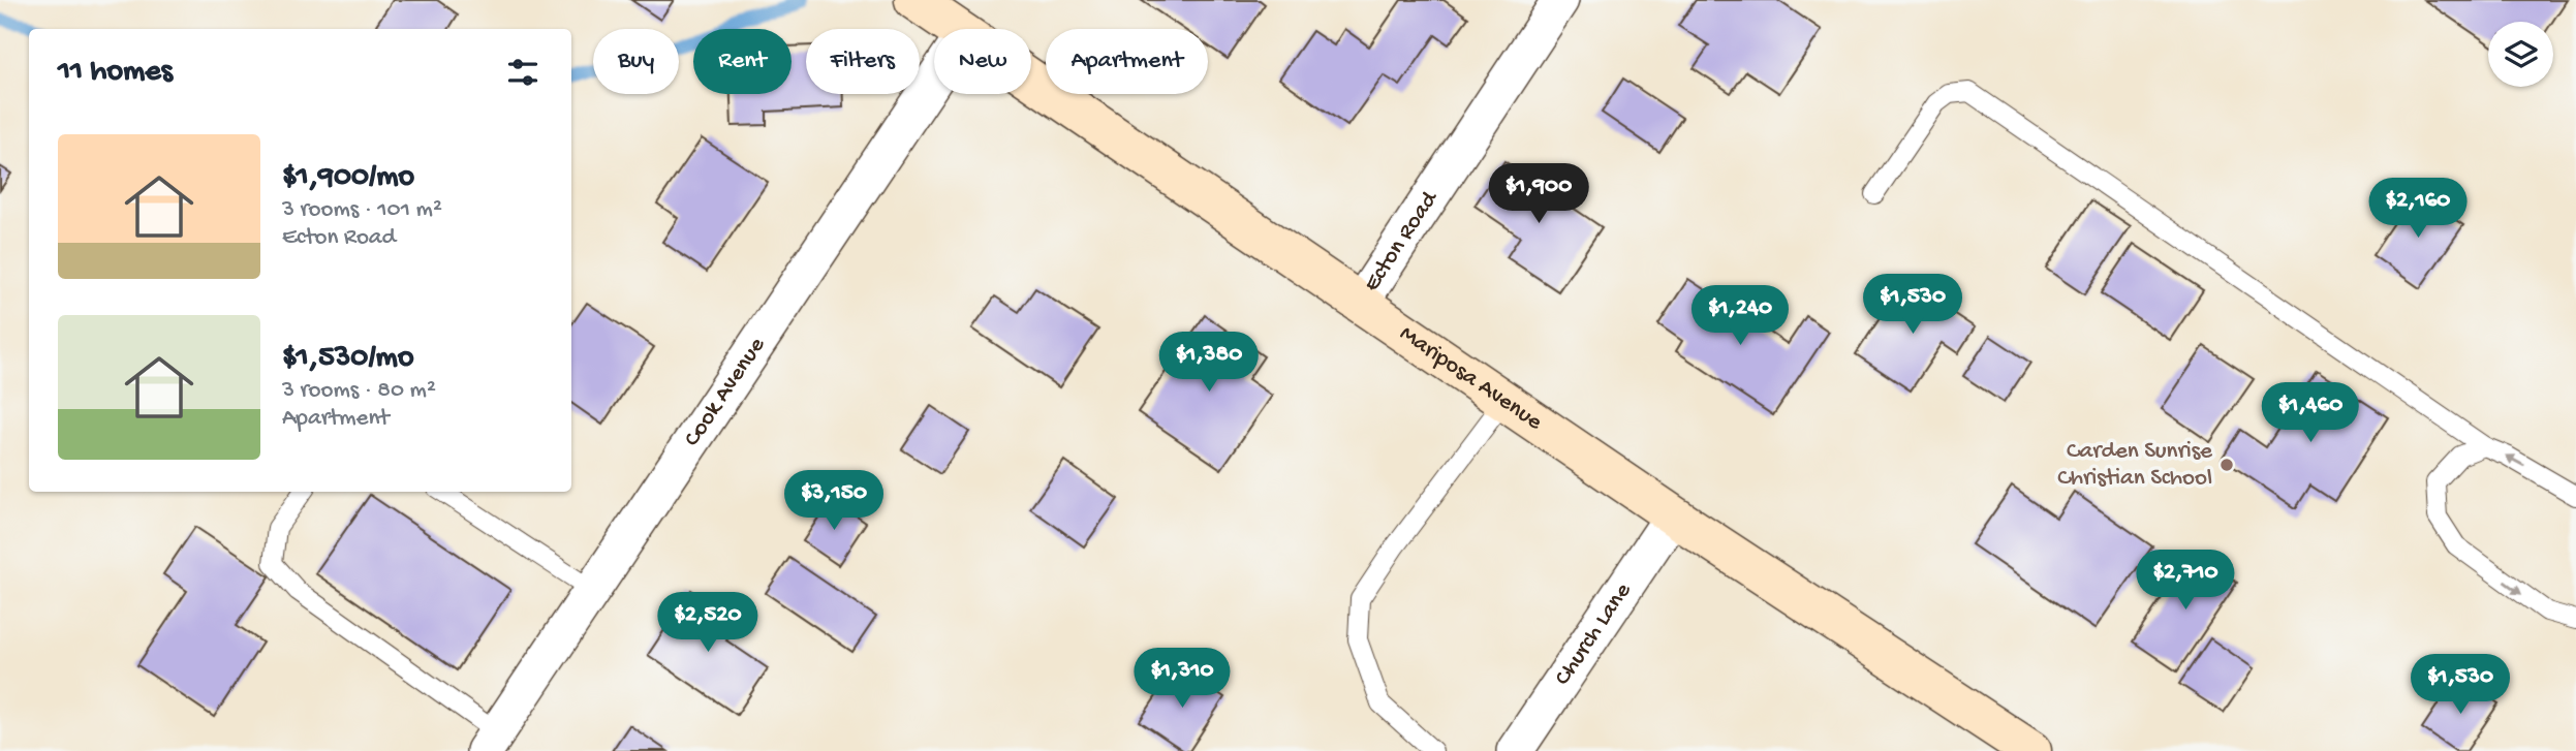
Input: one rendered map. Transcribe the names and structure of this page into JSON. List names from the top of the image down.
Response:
{
  "streets": {
    "street": [
      "Ecton Road",
      "Mariposa Avenue",
      "Cook Avenue",
      "Church Lane"
    ]
  },
  "crossings": [
    ["Ecton Road", "Mariposa Avenue"],
    ["Mariposa Avenue", "Church Lane"]
  ],
  "places": ["Carden Sunrise Christian School"],
  "page": {
    "chip": [
      "Buy",
      "Rent",
      "Filters",
      "New",
      "Apartment"
    ],
    "heading": "11 homes",
    "list": [
      {
        "name": "$1,900/mo",
        "note": "3 rooms · 101 m² · Ecton Road"
      },
      {
        "name": "$1,530/mo",
        "note": "3 rooms · 80 m² · Apartment"
      }
    ],
    "price": [
      "$1,900",
      "$2,160",
      "$1,530",
      "$1,240",
      "$1,380",
      "$1,460",
      "$3,150",
      "$2,710",
      "$2,520",
      "$1,310",
      "$1,530"
    ]
  }
}
